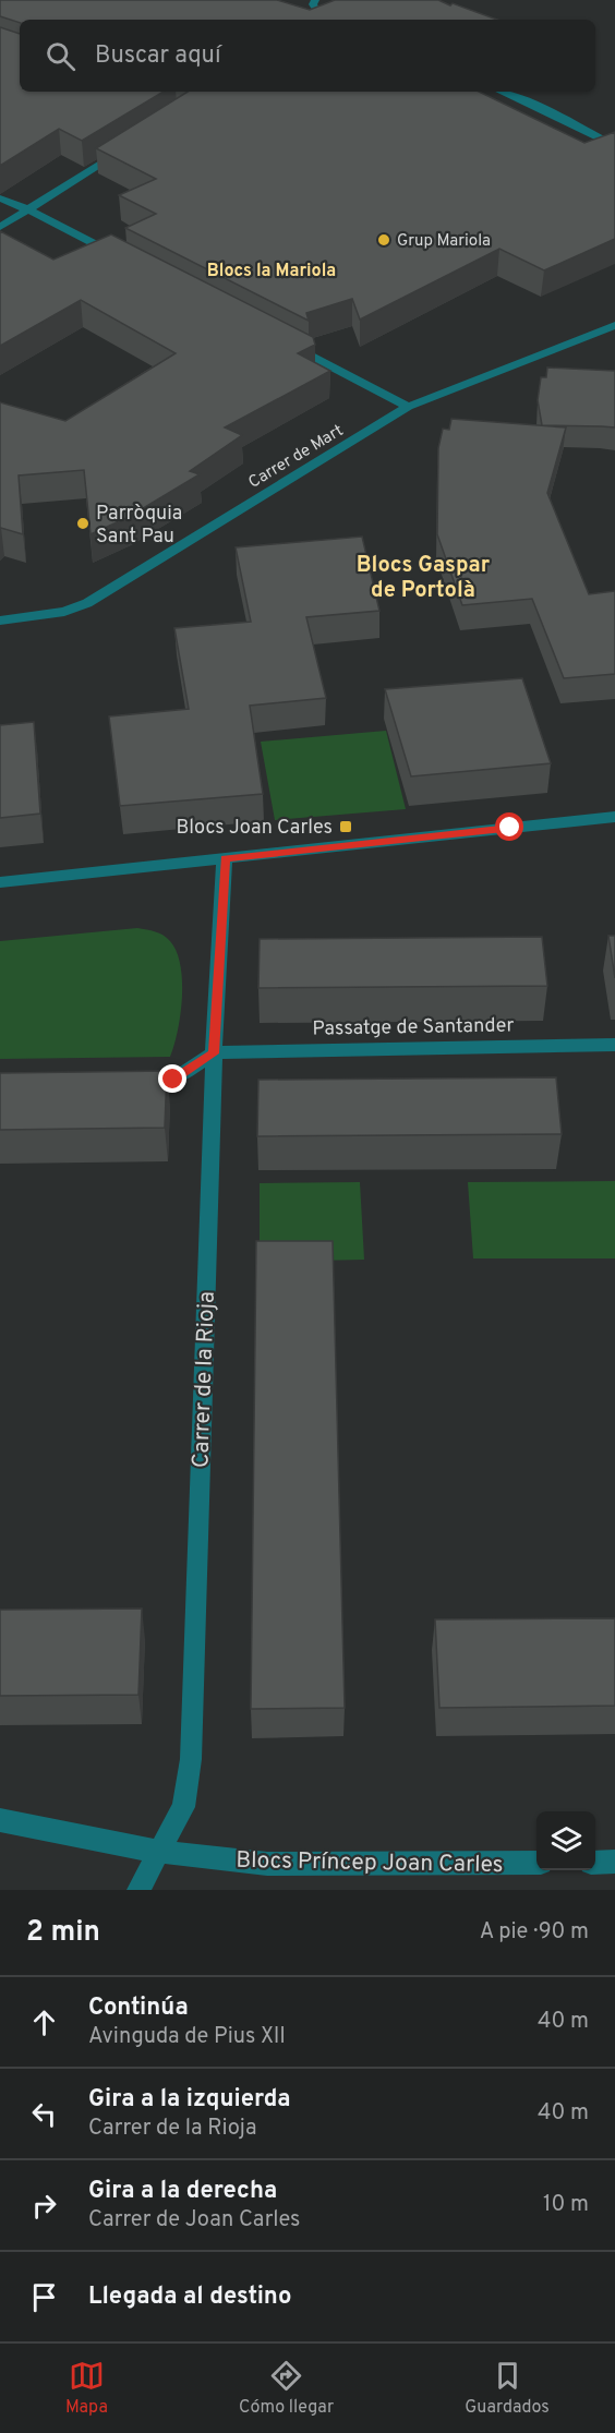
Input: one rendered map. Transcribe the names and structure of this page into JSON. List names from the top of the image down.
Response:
{
  "streets": {
    "street": [
      "Carrer de Mart",
      "Passatge de Santander",
      "Carrer de la Rioja",
      "Blocs Príncep Joan Carles"
    ]
  },
  "crossings": [
    ["Passatge de Santander", "Carrer de la Rioja"],
    ["Carrer de la Rioja", "Blocs Príncep Joan Carles"]
  ],
  "districts": ["Blocs la Mariola", "Blocs Gaspar de Portolà"],
  "places": {
    "other": ["Grup Mariola", "Parròquia Sant Pau"],
    "transit": ["Blocs Joan Carles"]
  },
  "page": {
    "search": "Buscar aquí",
    "heading": ["2 min", "A pie · 90 m"],
    "list": [
      ["Continúa", "Avinguda de Pius XII", "40 m"],
      ["Gira a la izquierda", "Carrer de la Rioja", "40 m"],
      ["Gira a la derecha", "Carrer de Joan Carles", "10 m"],
      "Llegada al destino"
    ],
    "nav": ["Mapa", "Cómo llegar", "Guardados"]
  }
}
